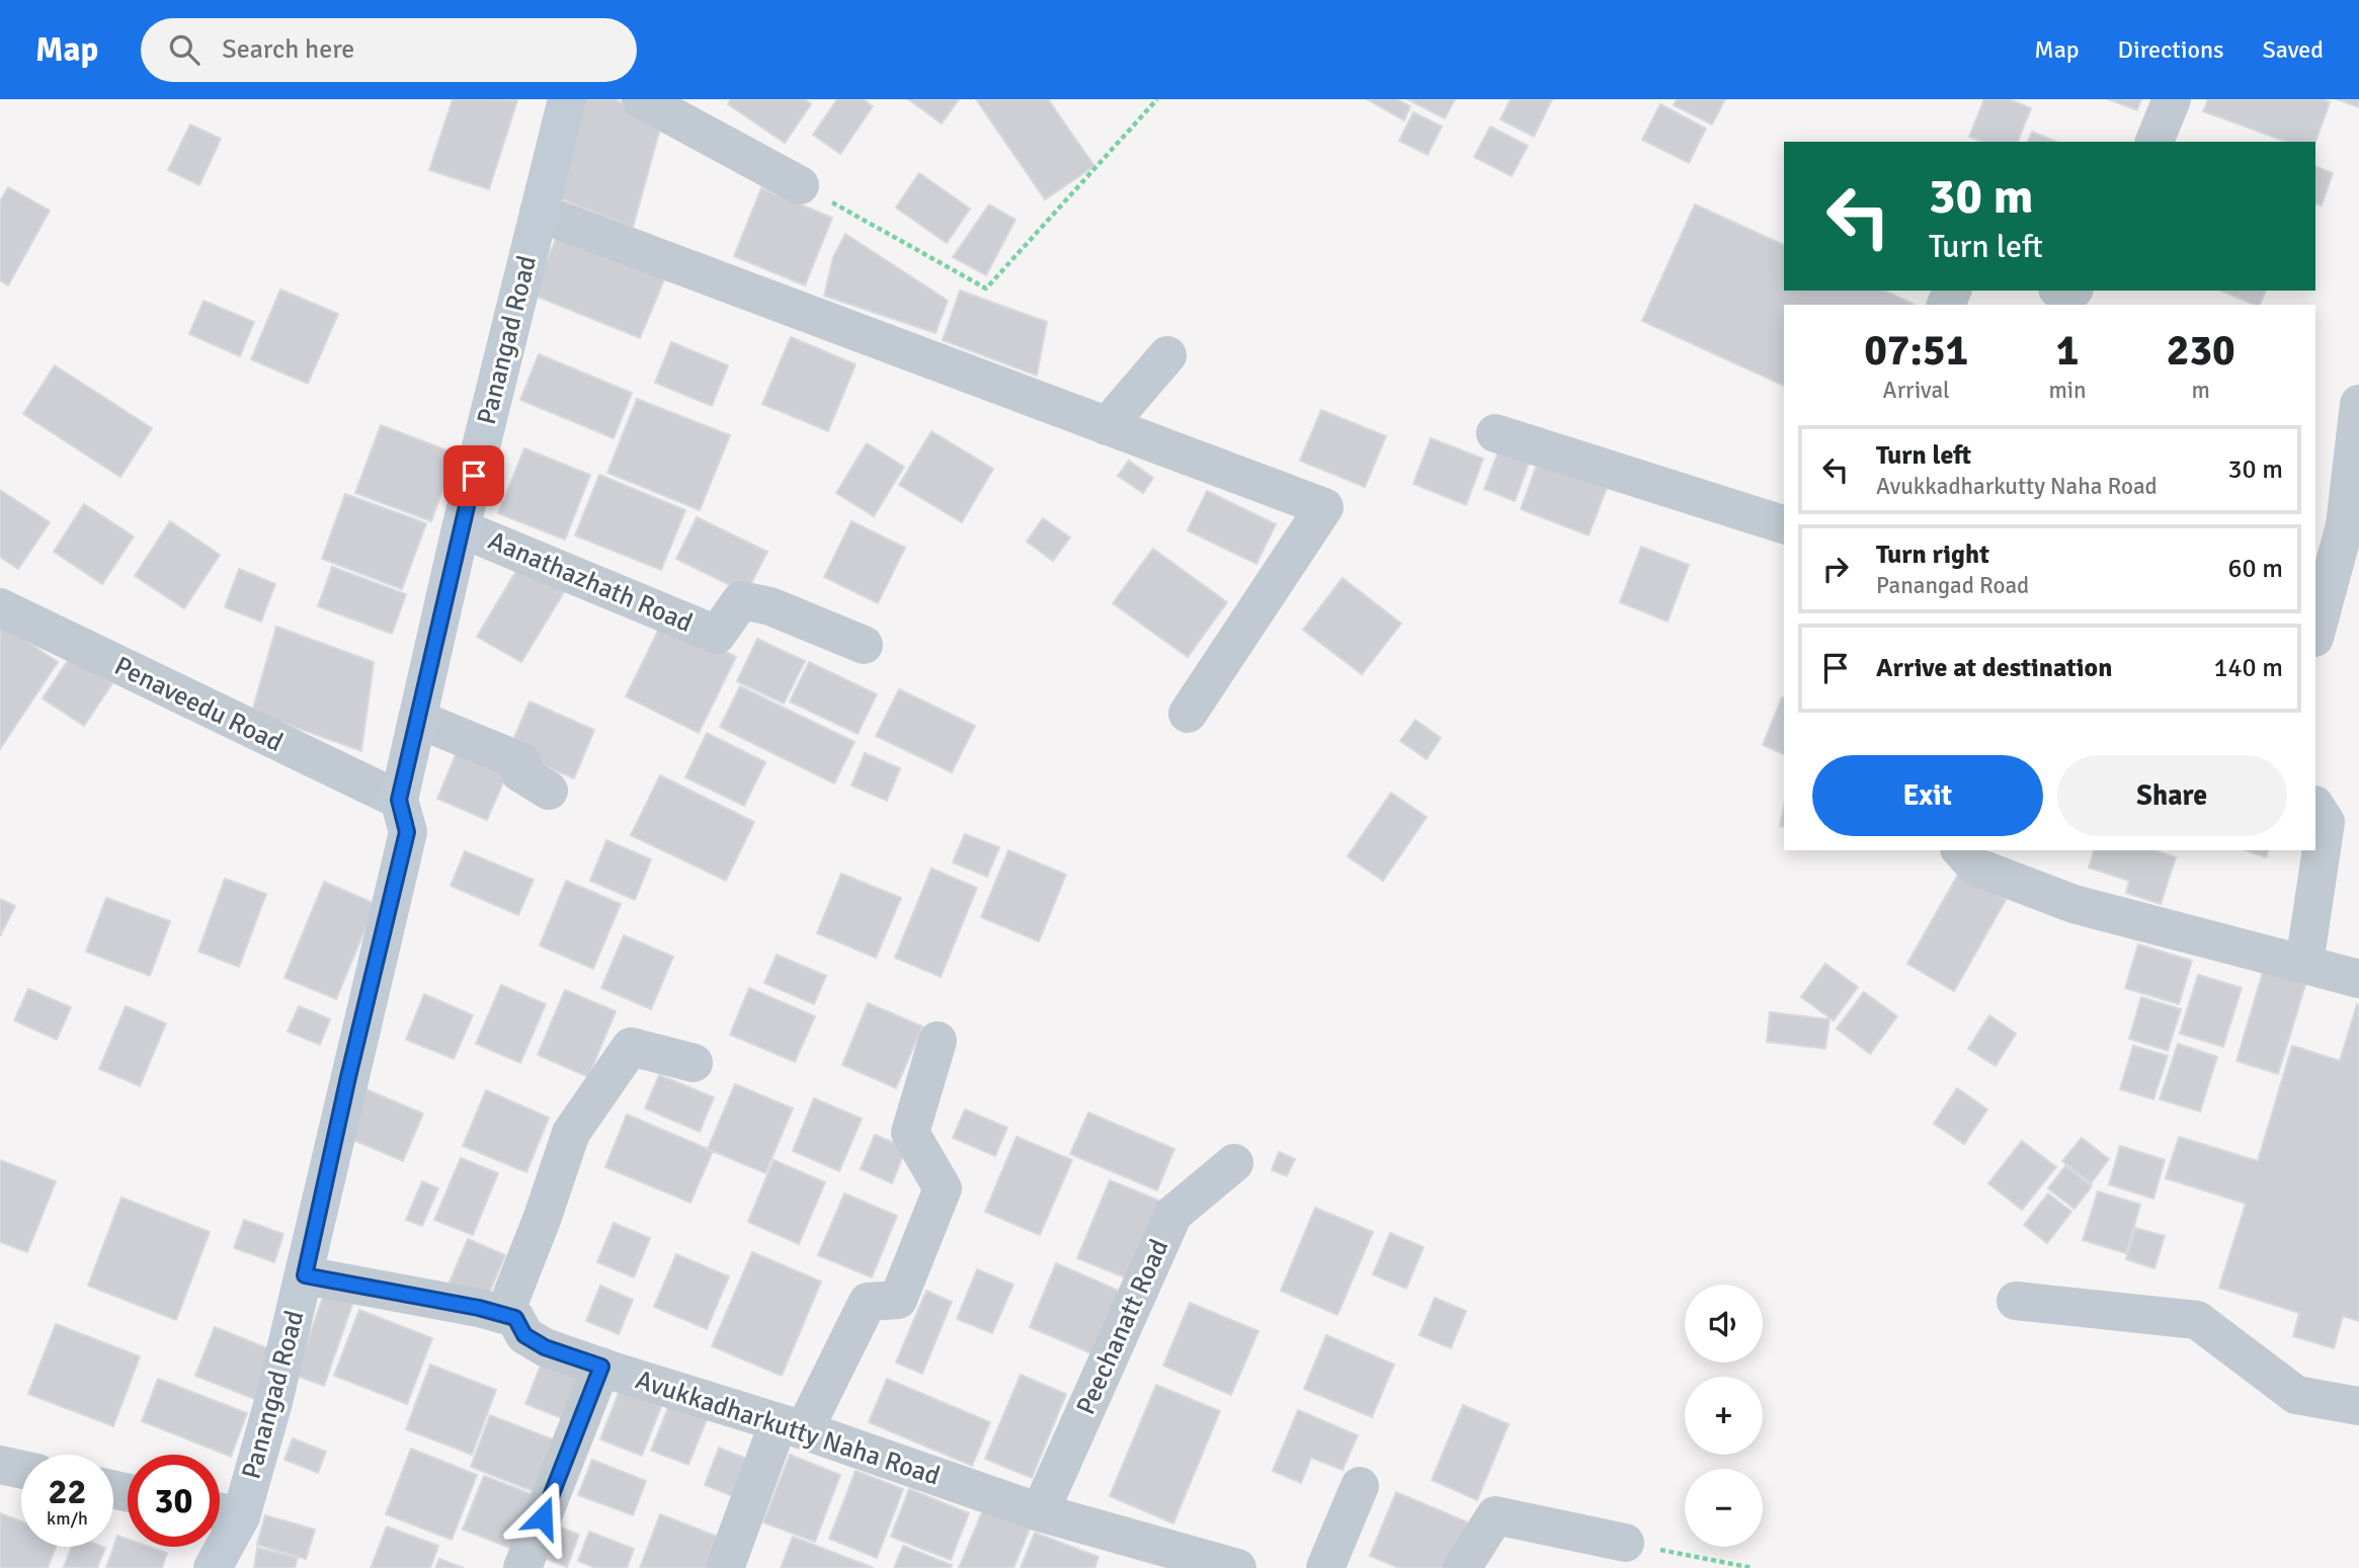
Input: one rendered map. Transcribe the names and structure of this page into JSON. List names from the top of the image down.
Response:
{
  "streets": {
    "main road": ["Panangad Road"],
    "street": [
      "Aanathazhath Road",
      "Penaveedu Road",
      "Peechanatt Road",
      "Avukkadharkutty Naha Road"
    ]
  },
  "crossings": [
    ["Panangad Road", "Aanathazhath Road"],
    ["Panangad Road", "Penaveedu Road"],
    ["Panangad Road", "Avukkadharkutty Naha Road"],
    ["Peechanatt Road", "Avukkadharkutty Naha Road"]
  ],
  "page": {
    "header": "Map",
    "search": "Search here",
    "nav": ["Map", "Directions", "Saved"],
    "turn": ["30 m", "Turn left"],
    "eta": [
      "07:51",
      "Arrival",
      "1",
      "min",
      "230",
      "m"
    ],
    "list": [
      {
        "name": "Turn left",
        "note": "Avukkadharkutty Naha Road",
        "value": "30 m"
      },
      {
        "name": "Turn right",
        "note": "Panangad Road",
        "value": "60 m"
      },
      {
        "name": "Arrive at destination",
        "value": "140 m"
      }
    ],
    "buttons": ["Exit", "Share"],
    "map_buttons": ["+", "−"],
    "speed": "22 km/h",
    "limit": "30"
  }
}
